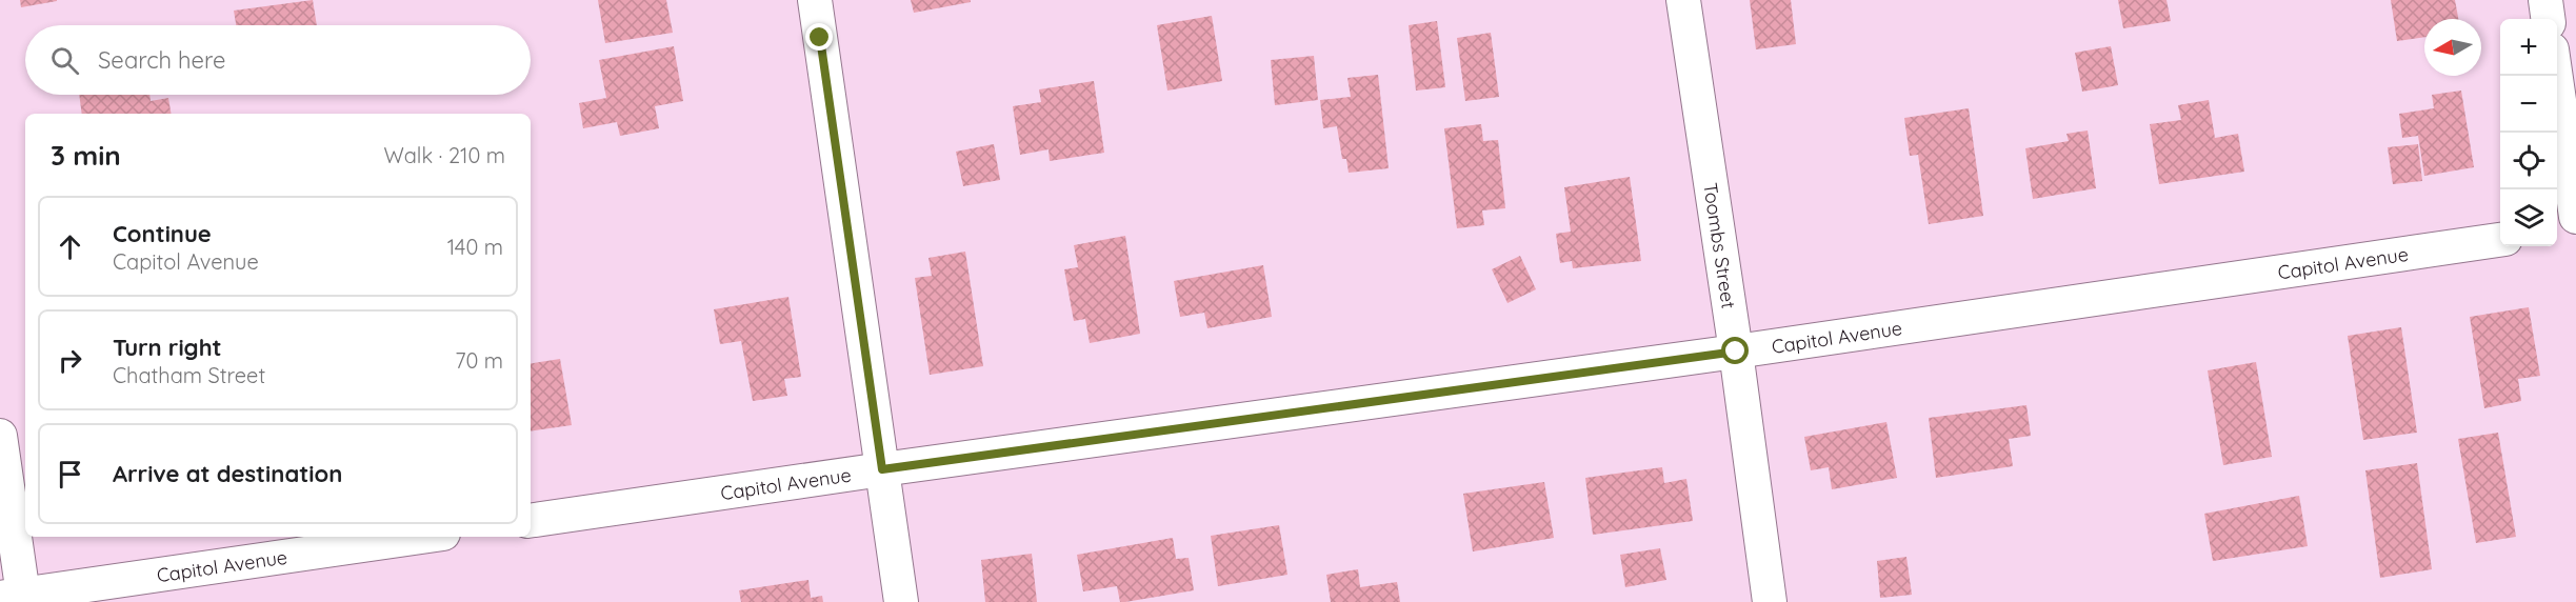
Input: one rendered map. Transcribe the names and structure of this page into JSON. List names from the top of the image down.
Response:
{
  "streets": {
    "street": ["Toombs Street", "Capitol Avenue"]
  },
  "crossings": [
    ["Toombs Street", "Capitol Avenue"]
  ],
  "north": "left",
  "page": {
    "map_buttons": ["+", "−"],
    "search": "Search here",
    "heading": ["3 min", "Walk · 210 m"],
    "list": [
      ["Continue", "Capitol Avenue", "140 m"],
      ["Turn right", "Chatham Street", "70 m"],
      "Arrive at destination"
    ]
  }
}
